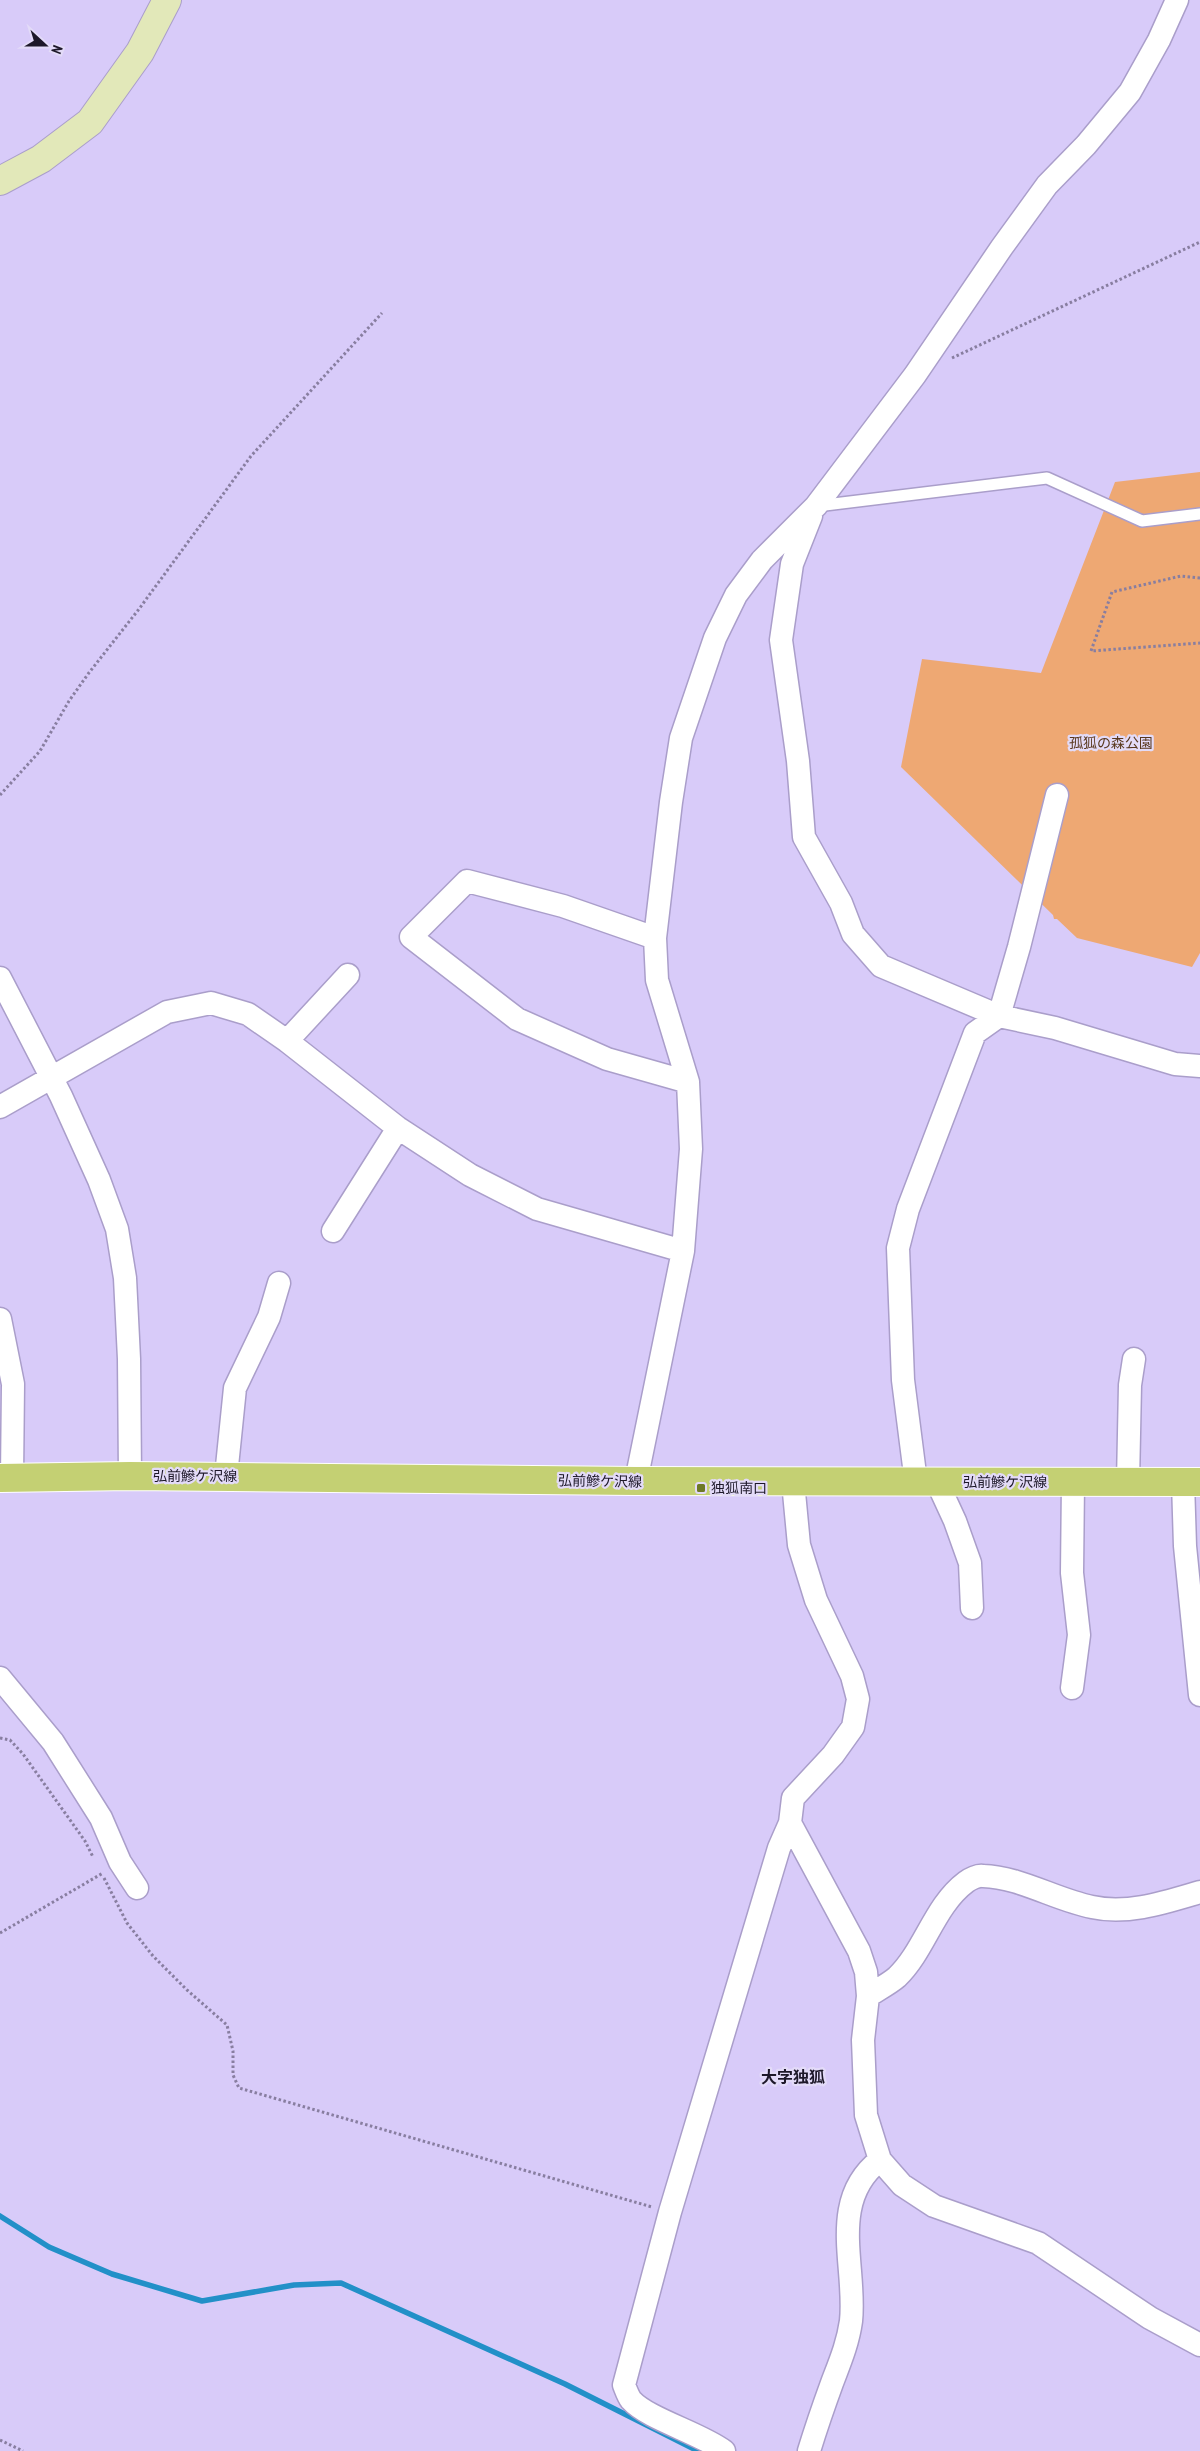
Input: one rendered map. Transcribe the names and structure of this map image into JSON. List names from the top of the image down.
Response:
{
  "streets": {
    "main road": ["弘前鰺ケ沢線"]
  },
  "districts": ["大字独狐"],
  "parks": ["孤狐の森公園"],
  "places": {
    "transit": ["独狐南口"]
  },
  "north": "right"
}
